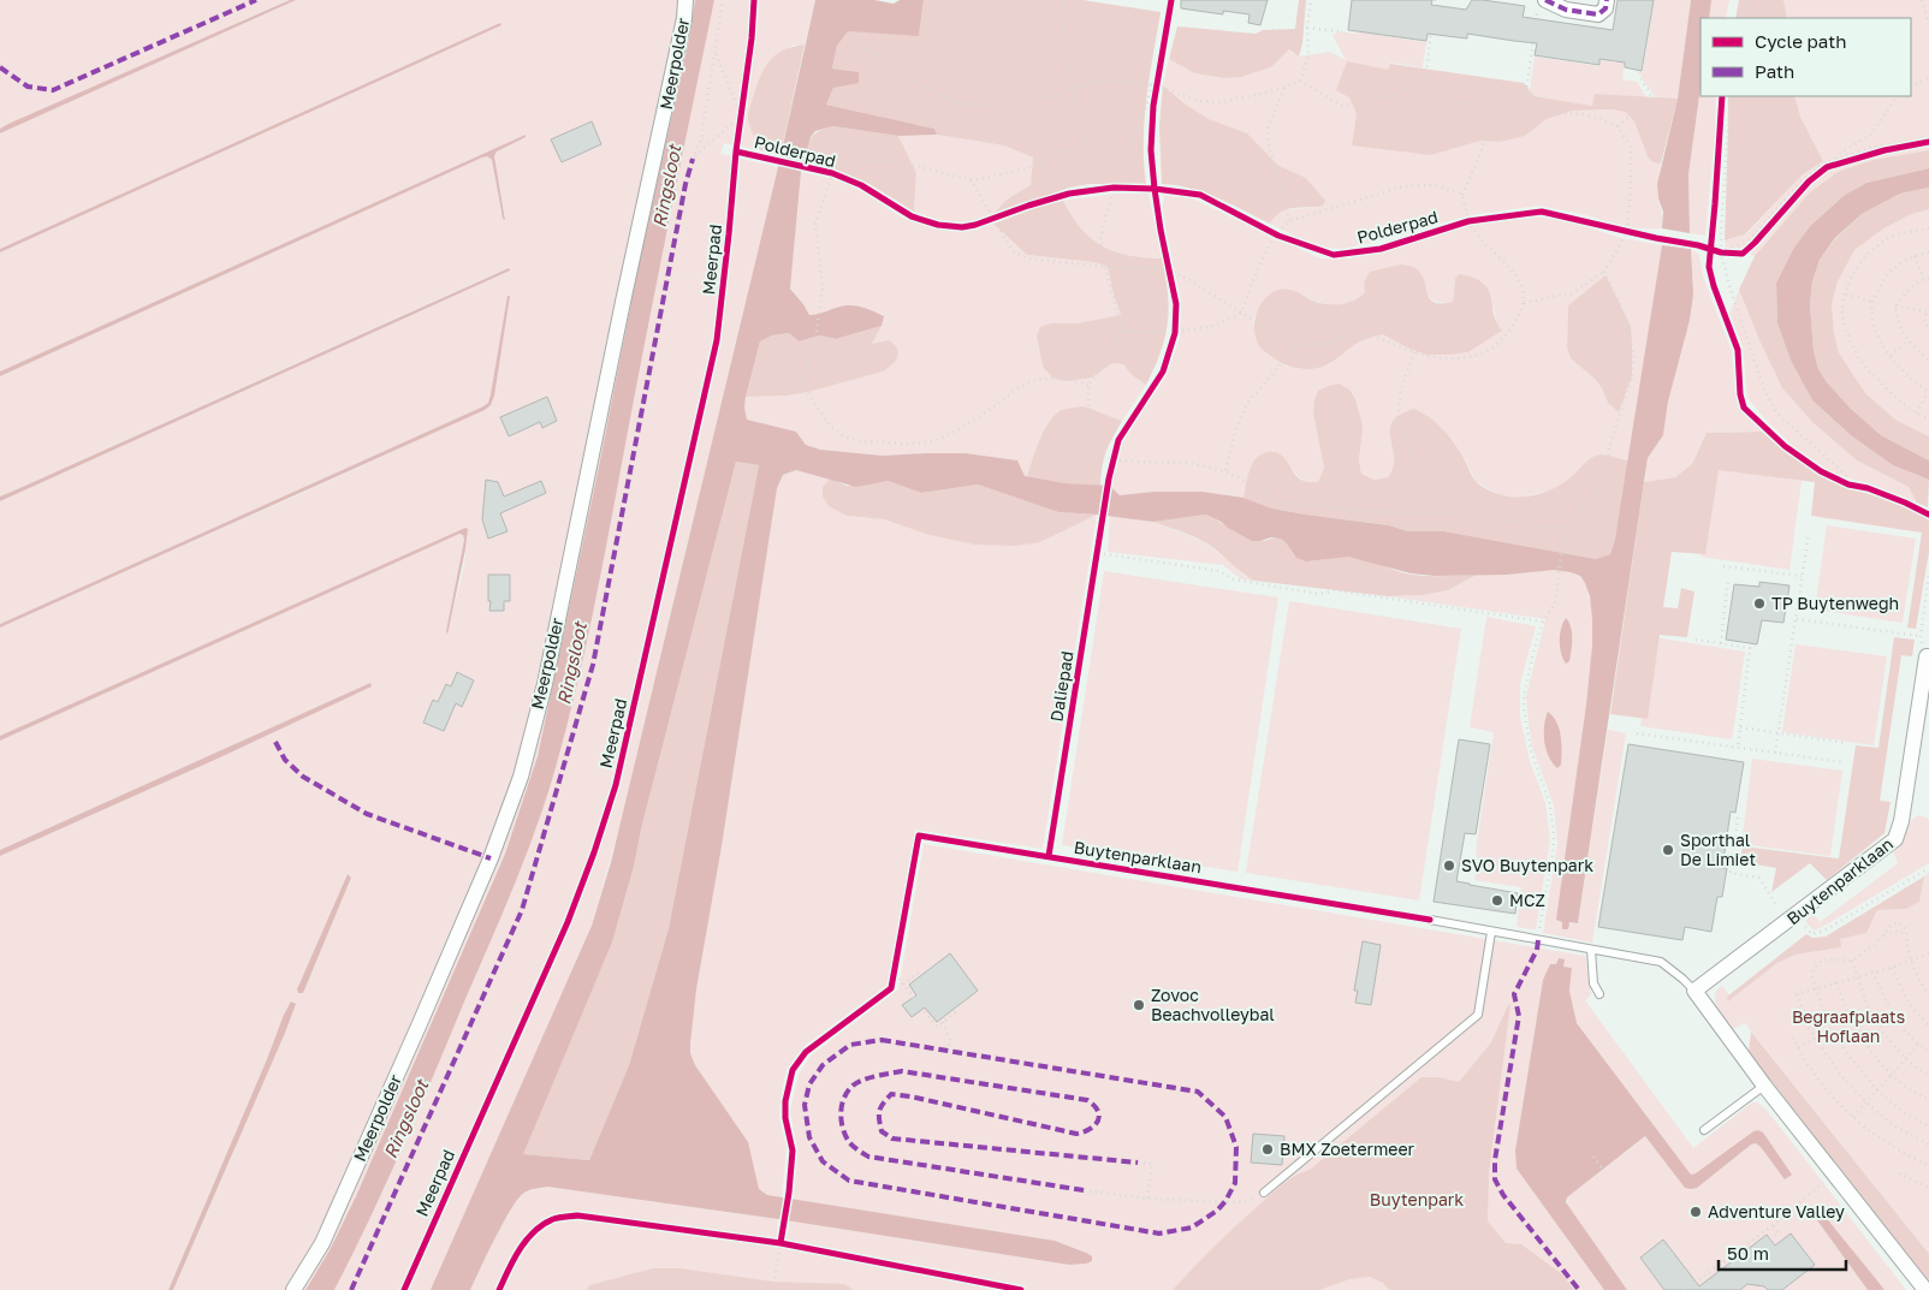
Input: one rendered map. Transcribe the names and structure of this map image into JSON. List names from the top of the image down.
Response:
{
  "streets": {
    "street": ["Meerpolder", "Buytenparklaan"],
    "cycle path": ["Polderpad", "Meerpad", "Daliepad"]
  },
  "water": ["Ringsloot"],
  "parks": ["Begraafplaats Hoflaan", "Buytenpark"],
  "places": [
    "TP Buytenwegh",
    "Sporthal De Limiet",
    "SVO Buytenpark",
    "MCZ",
    "Zovoc Beachvolleybal",
    "BMX Zoetermeer",
    "Adventure Valley"
  ],
  "legend": ["Cycle path", "Path"],
  "scale_bar": "50 m"
}
